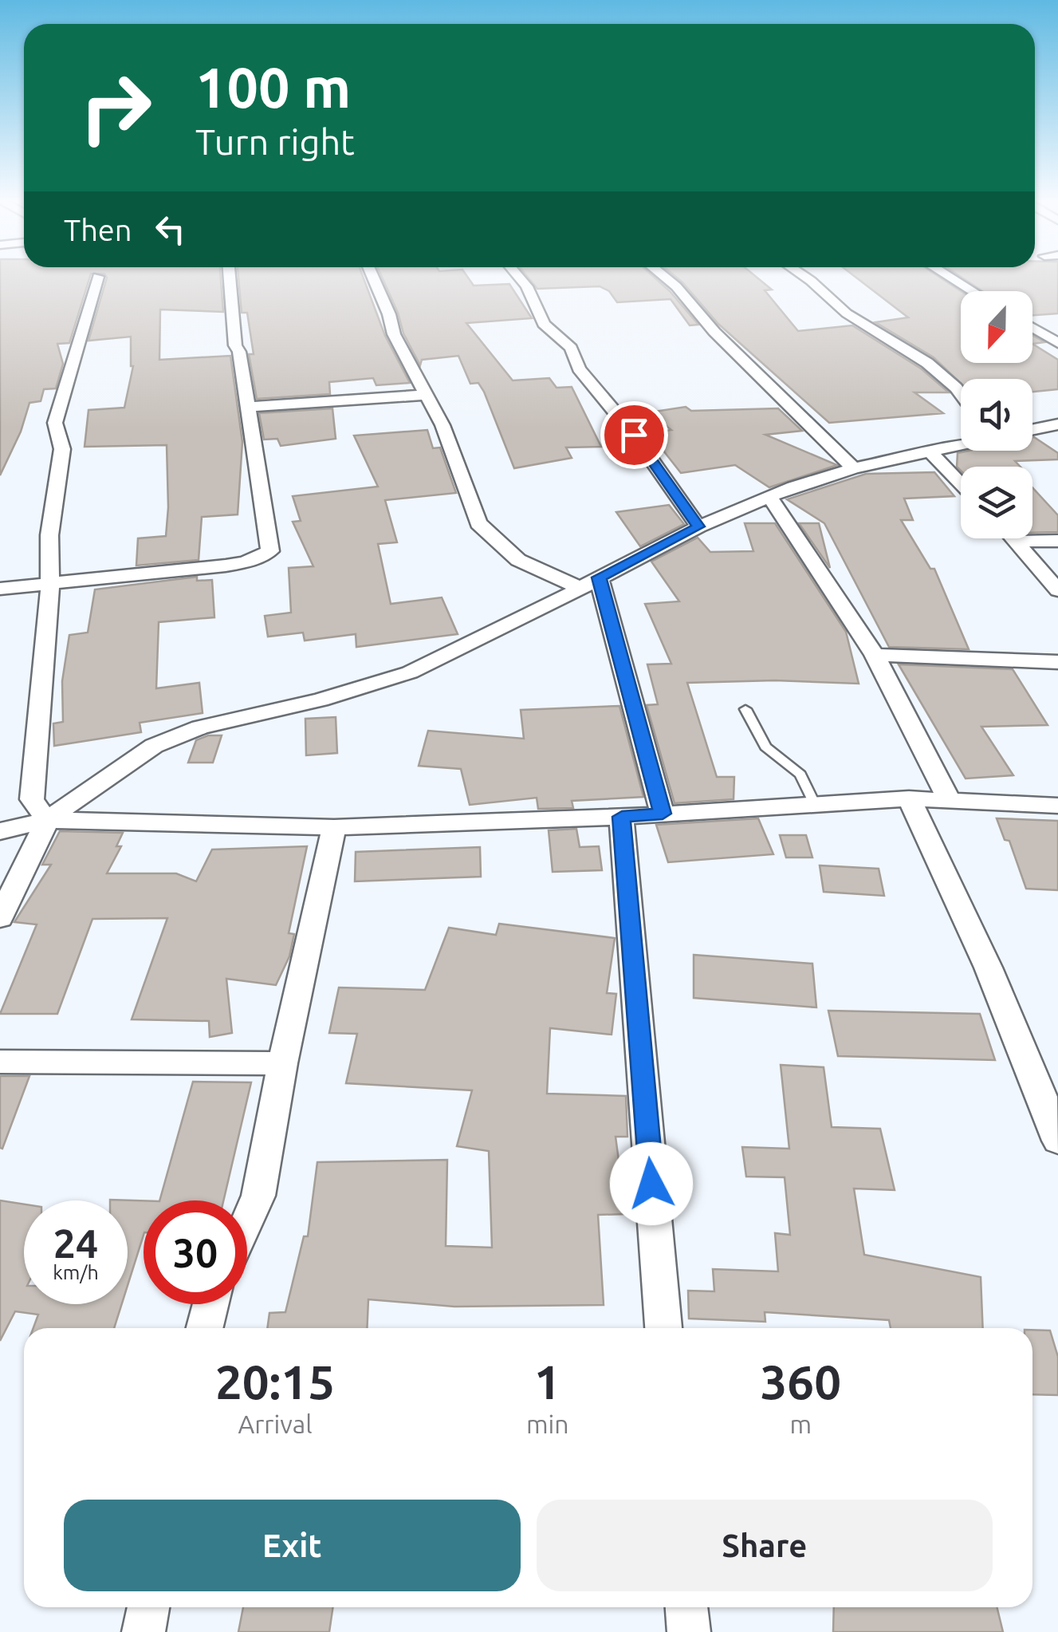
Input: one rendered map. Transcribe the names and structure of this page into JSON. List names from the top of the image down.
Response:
{
  "north": "bottom",
  "page": {
    "turn": ["100 m", "Turn right"],
    "then": "Then",
    "speed": "24 km/h",
    "limit": "30",
    "eta": [
      "20:15",
      "Arrival",
      "1",
      "min",
      "360",
      "m"
    ],
    "buttons": ["Exit", "Share"]
  }
}
